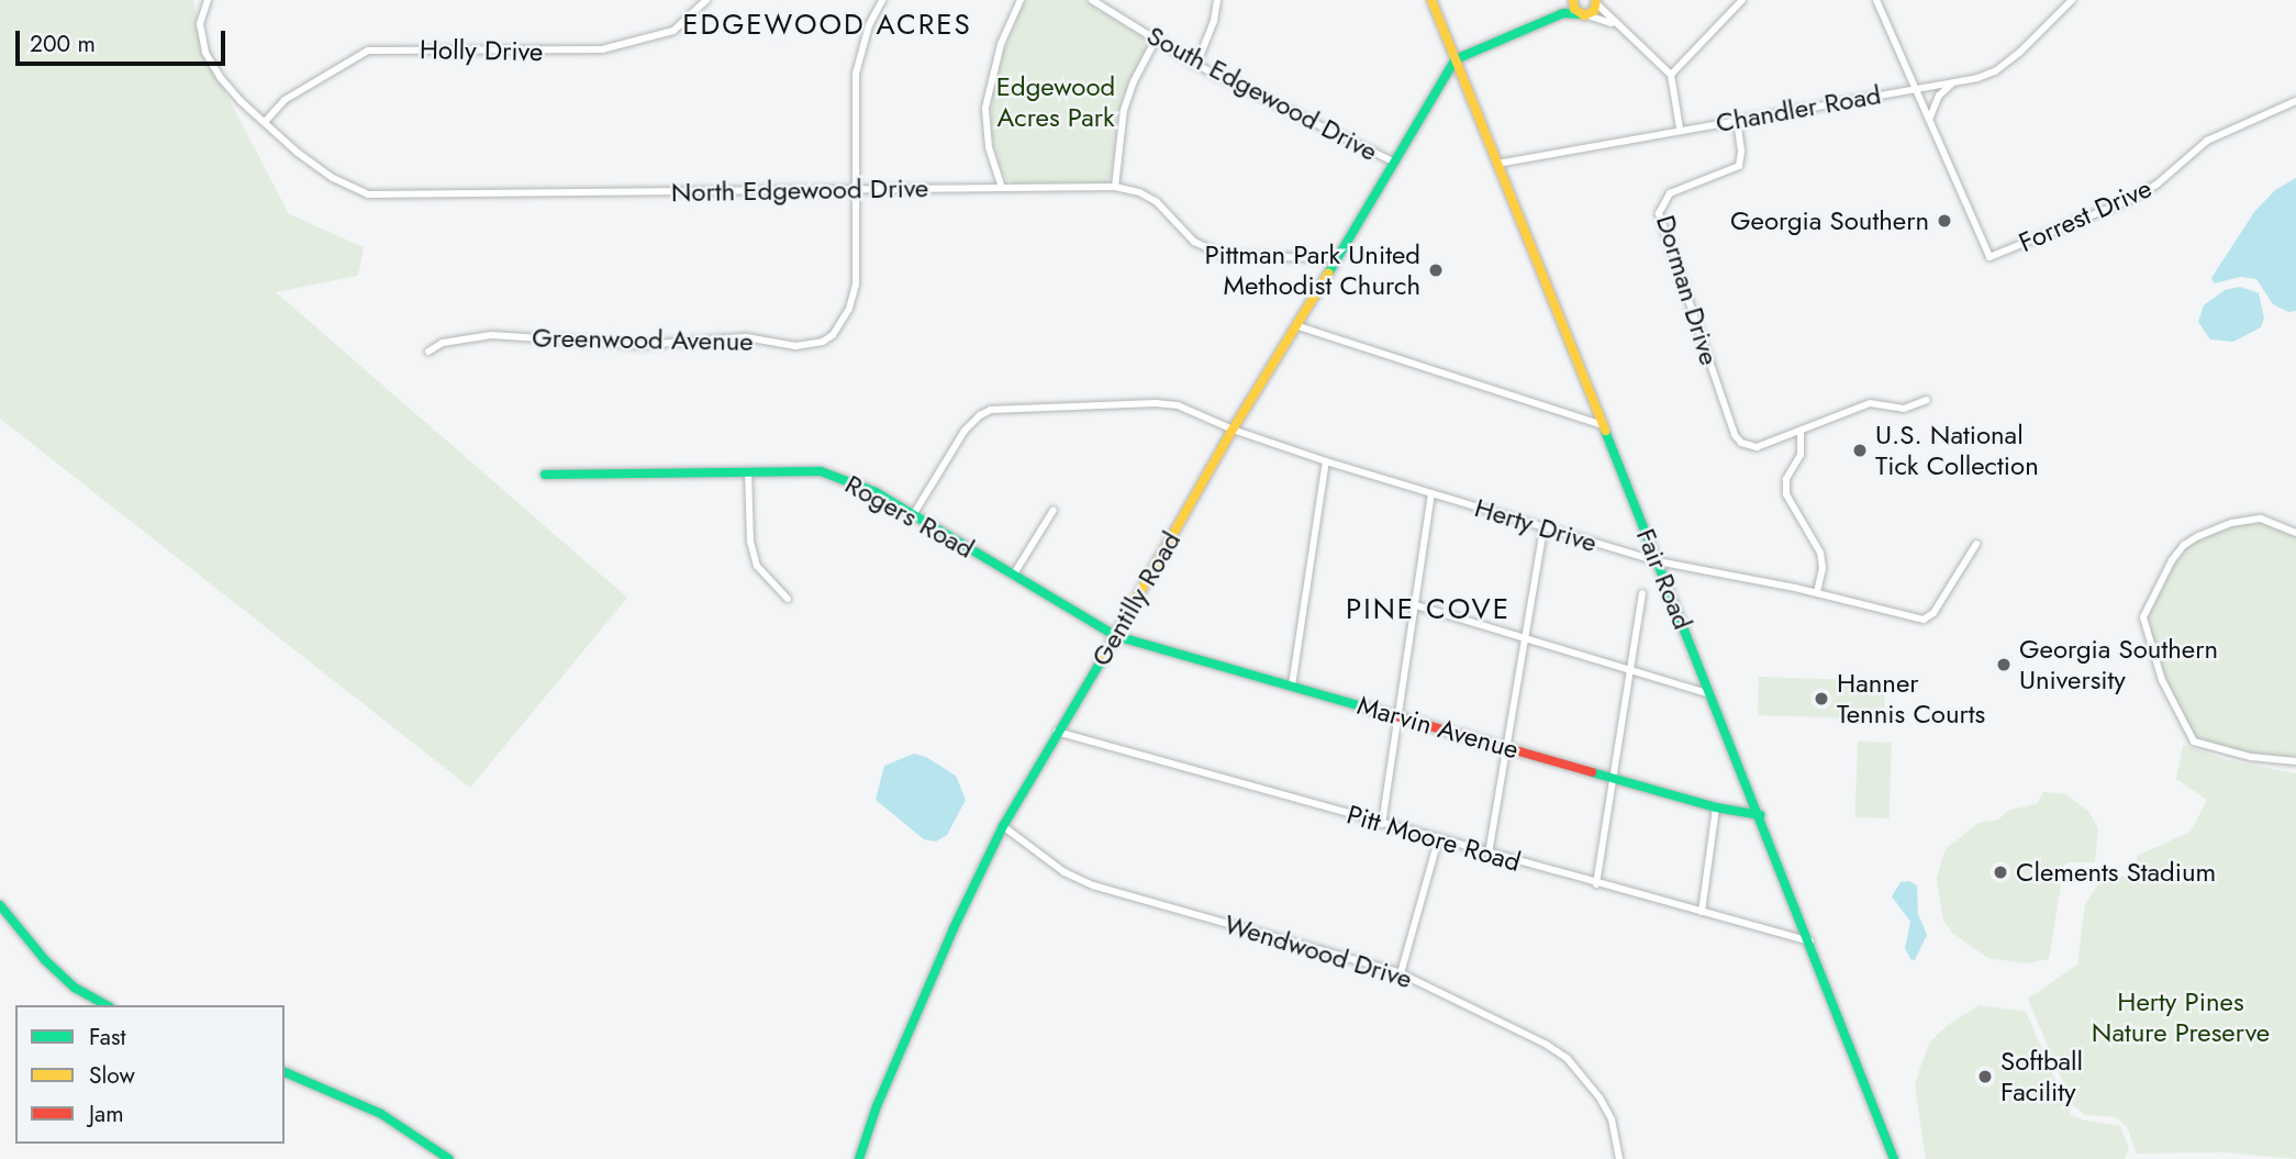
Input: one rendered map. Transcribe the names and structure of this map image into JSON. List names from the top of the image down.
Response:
{
  "streets": {
    "street": [
      "Holly Drive",
      "South Edgewood Drive",
      "Chandler Road",
      "North Edgewood Drive",
      "Forrest Drive",
      "Dorman Drive",
      "Greenwood Avenue",
      "Rogers Road",
      "Herty Drive",
      "Fair Road",
      "Gentilly Road",
      "Marvin Avenue",
      "Pitt Moore Road",
      "Wendwood Drive"
    ]
  },
  "crossings": [
    ["Holly Drive", "North Edgewood Drive"],
    ["South Edgewood Drive", "Gentilly Road"],
    ["Chandler Road", "Dorman Drive"],
    ["Chandler Road", "Fair Road"],
    ["North Edgewood Drive", "Greenwood Avenue"],
    ["North Edgewood Drive", "Gentilly Road"],
    ["Rogers Road", "Herty Drive"],
    ["Rogers Road", "Gentilly Road"],
    ["Rogers Road", "Marvin Avenue"],
    ["Herty Drive", "Fair Road"],
    ["Herty Drive", "Gentilly Road"],
    ["Fair Road", "Gentilly Road"],
    ["Fair Road", "Marvin Avenue"],
    ["Fair Road", "Pitt Moore Road"],
    ["Gentilly Road", "Marvin Avenue"],
    ["Gentilly Road", "Pitt Moore Road"],
    ["Gentilly Road", "Wendwood Drive"]
  ],
  "districts": ["EDGEWOOD ACRES", "PINE COVE"],
  "parks": ["Edgewood Acres Park", "Herty Pines Nature Preserve"],
  "places": [
    "Georgia Southern",
    "Pittman Park United Methodist Church",
    "U.S. National Tick Collection",
    "Georgia Southern University",
    "Hanner Tennis Courts",
    "Clements Stadium",
    "Softball Facility"
  ],
  "legend": ["Fast", "Slow", "Jam"],
  "scale_bar": "200 m"
}
